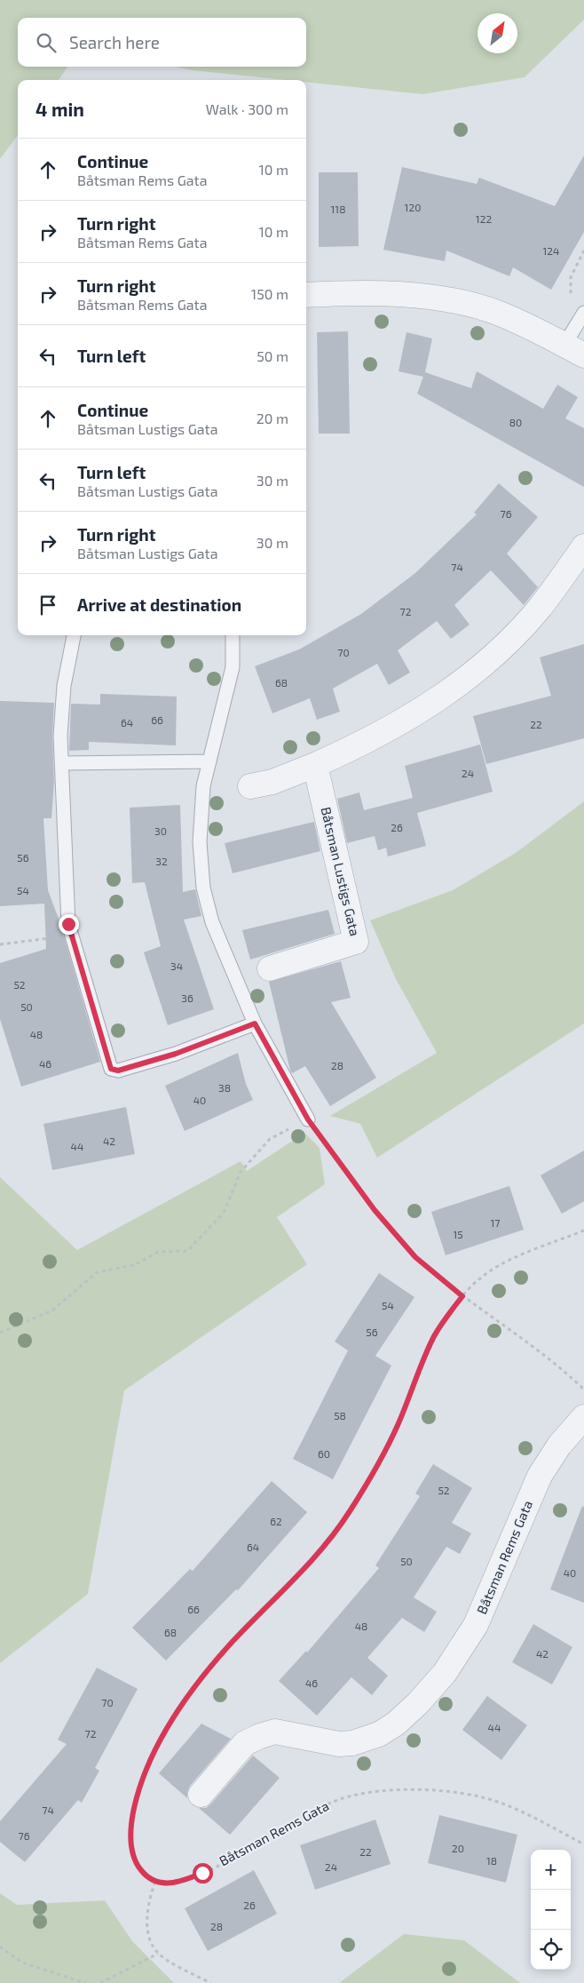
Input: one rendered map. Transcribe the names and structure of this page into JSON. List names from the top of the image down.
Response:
{
  "streets": {
    "street": ["Båtsman Lustigs Gata", "Båtsman Rems Gata"]
  },
  "house_numbers": [
    "120",
    "118",
    "122",
    "124",
    "80",
    "76",
    "74",
    "72",
    "70",
    "68",
    "66",
    "64",
    "22",
    "24",
    "26",
    "30",
    "56",
    "32",
    "54",
    "34",
    "52",
    "36",
    "50",
    "48",
    "46",
    "28",
    "38",
    "40",
    "42",
    "44",
    "17",
    "15",
    "54",
    "56",
    "58",
    "60",
    "52",
    "62",
    "64",
    "50",
    "40",
    "66",
    "48",
    "68",
    "42",
    "46",
    "70",
    "44",
    "72",
    "74",
    "76",
    "20",
    "22",
    "18",
    "24",
    "26",
    "28"
  ],
  "north": "top right",
  "page": {
    "search": "Search here",
    "heading": ["4 min", "Walk · 300 m"],
    "list": [
      ["Continue", "Båtsman Rems Gata", "10 m"],
      ["Turn right", "Båtsman Rems Gata", "10 m"],
      ["Turn right", "Båtsman Rems Gata", "150 m"],
      ["Turn left", "50 m"],
      ["Continue", "Båtsman Lustigs Gata", "20 m"],
      ["Turn left", "Båtsman Lustigs Gata", "30 m"],
      ["Turn right", "Båtsman Lustigs Gata", "30 m"],
      "Arrive at destination"
    ],
    "map_buttons": ["+", "−"]
  }
}
